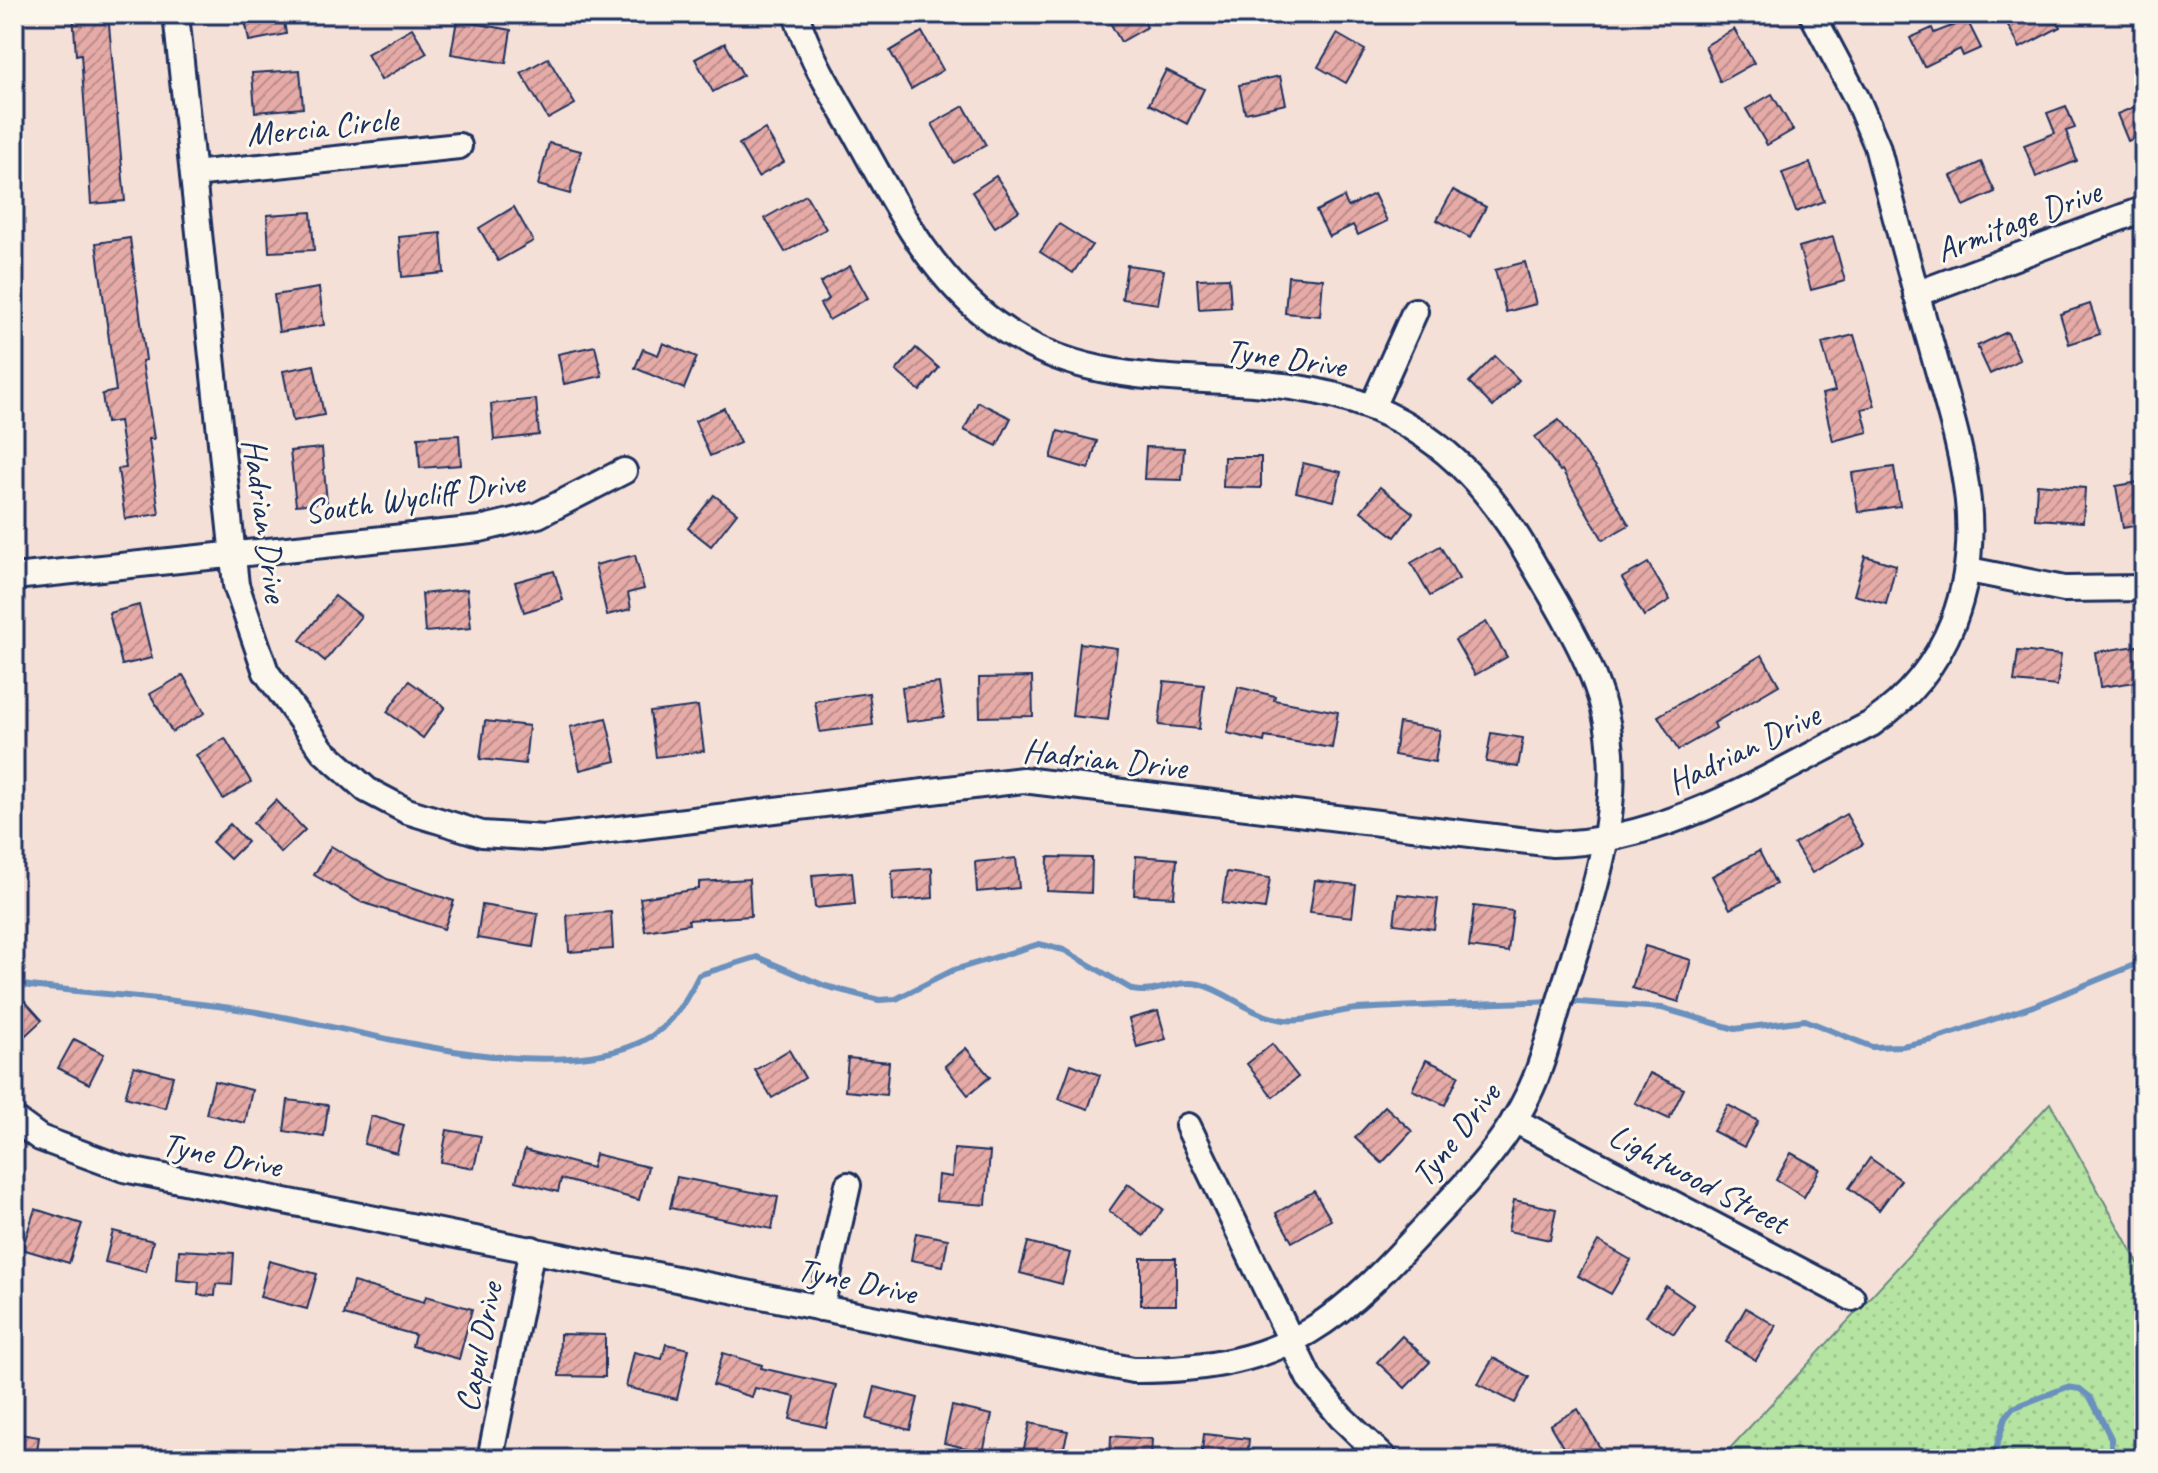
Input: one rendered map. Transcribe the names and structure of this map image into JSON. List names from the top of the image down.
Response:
{
  "streets": {
    "street": [
      "Mercia Circle",
      "Armitage Drive",
      "Tyne Drive",
      "South Wycliff Drive",
      "Hadrian Drive",
      "Lightwood Street",
      "Capul Drive"
    ]
  },
  "crossings": [
    ["Mercia Circle", "Hadrian Drive"],
    ["Armitage Drive", "Hadrian Drive"],
    ["Tyne Drive", "Hadrian Drive"],
    ["Tyne Drive", "Lightwood Street"],
    ["Tyne Drive", "Capul Drive"],
    ["South Wycliff Drive", "Hadrian Drive"]
  ]
}
